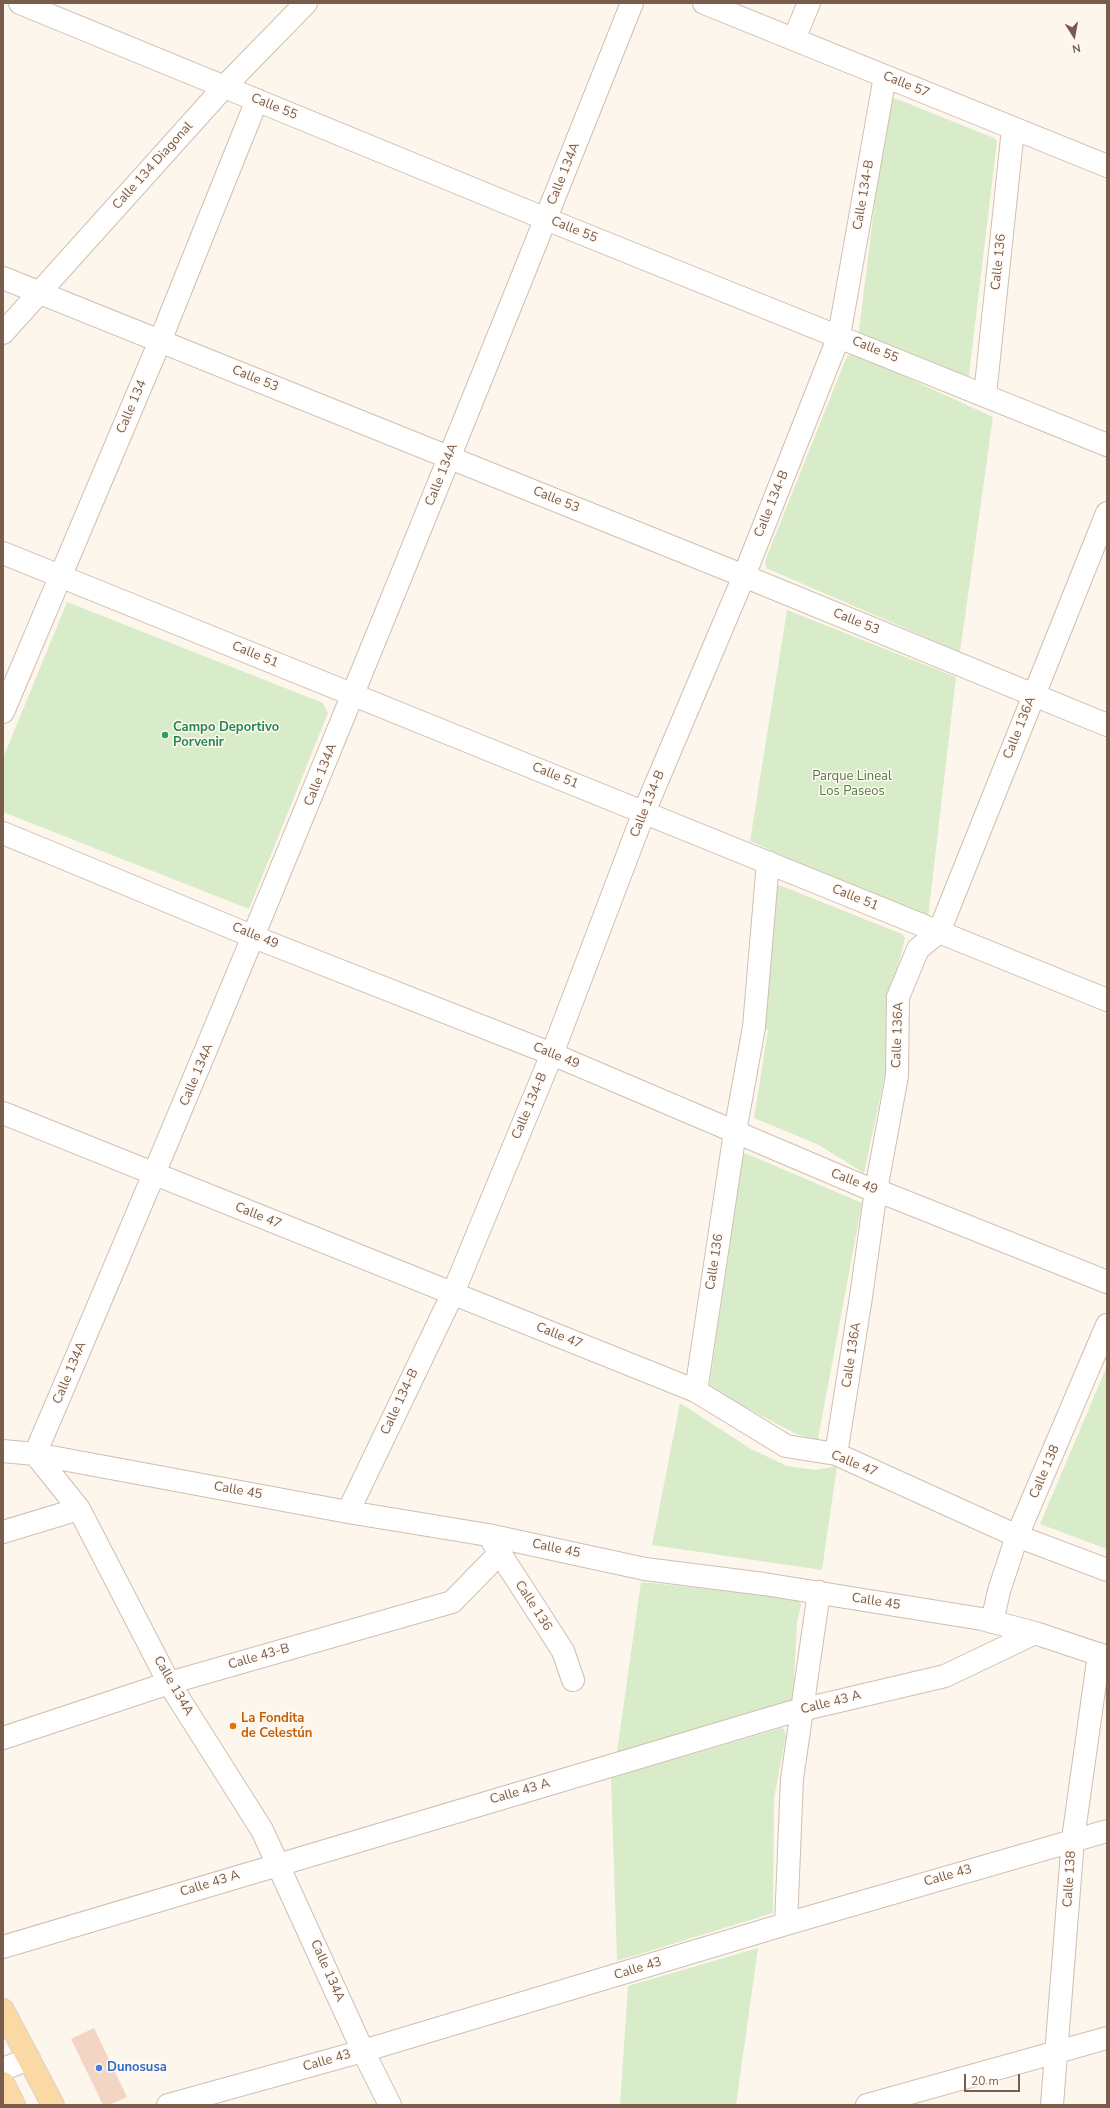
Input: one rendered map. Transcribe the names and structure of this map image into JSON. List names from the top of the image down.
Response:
{
  "streets": {
    "street": [
      "Calle 57",
      "Calle 55",
      "Calle 134 Diagonal",
      "Calle 134A",
      "Calle 134-B",
      "Calle 136",
      "Calle 53",
      "Calle 134",
      "Calle 51",
      "Calle 136A",
      "Calle 49",
      "Calle 47",
      "Calle 138",
      "Calle 45",
      "Calle 43-B",
      "Calle 43 A",
      "Calle 43"
    ]
  },
  "crossings": [
    ["Calle 57", "Calle 134-B"],
    ["Calle 57", "Calle 136"],
    ["Calle 55", "Calle 134 Diagonal"],
    ["Calle 55", "Calle 134A"],
    ["Calle 55", "Calle 134-B"],
    ["Calle 55", "Calle 136"],
    ["Calle 55", "Calle 134"],
    ["Calle 134 Diagonal", "Calle 53"],
    ["Calle 134A", "Calle 53"],
    ["Calle 134A", "Calle 51"],
    ["Calle 134A", "Calle 49"],
    ["Calle 134A", "Calle 47"],
    ["Calle 134A", "Calle 45"],
    ["Calle 134A", "Calle 43-B"],
    ["Calle 134A", "Calle 43 A"],
    ["Calle 134A", "Calle 43"],
    ["Calle 134-B", "Calle 53"],
    ["Calle 134-B", "Calle 51"],
    ["Calle 134-B", "Calle 49"],
    ["Calle 134-B", "Calle 47"],
    ["Calle 134-B", "Calle 45"],
    ["Calle 136", "Calle 51"],
    ["Calle 136", "Calle 49"],
    ["Calle 136", "Calle 47"],
    ["Calle 136", "Calle 45"],
    ["Calle 136", "Calle 43-B"],
    ["Calle 53", "Calle 134"],
    ["Calle 53", "Calle 136A"],
    ["Calle 134", "Calle 51"],
    ["Calle 51", "Calle 136A"],
    ["Calle 136A", "Calle 49"],
    ["Calle 136A", "Calle 47"],
    ["Calle 47", "Calle 138"],
    ["Calle 138", "Calle 45"],
    ["Calle 138", "Calle 43"],
    ["Calle 45", "Calle 43 A"]
  ],
  "parks": ["Parque Lineal Los Paseos"],
  "places": ["Campo Deportivo Porvenir", "La Fondita de Celestún", "Dunosusa"],
  "scale_bar": "20 m",
  "north": "bottom"
}
